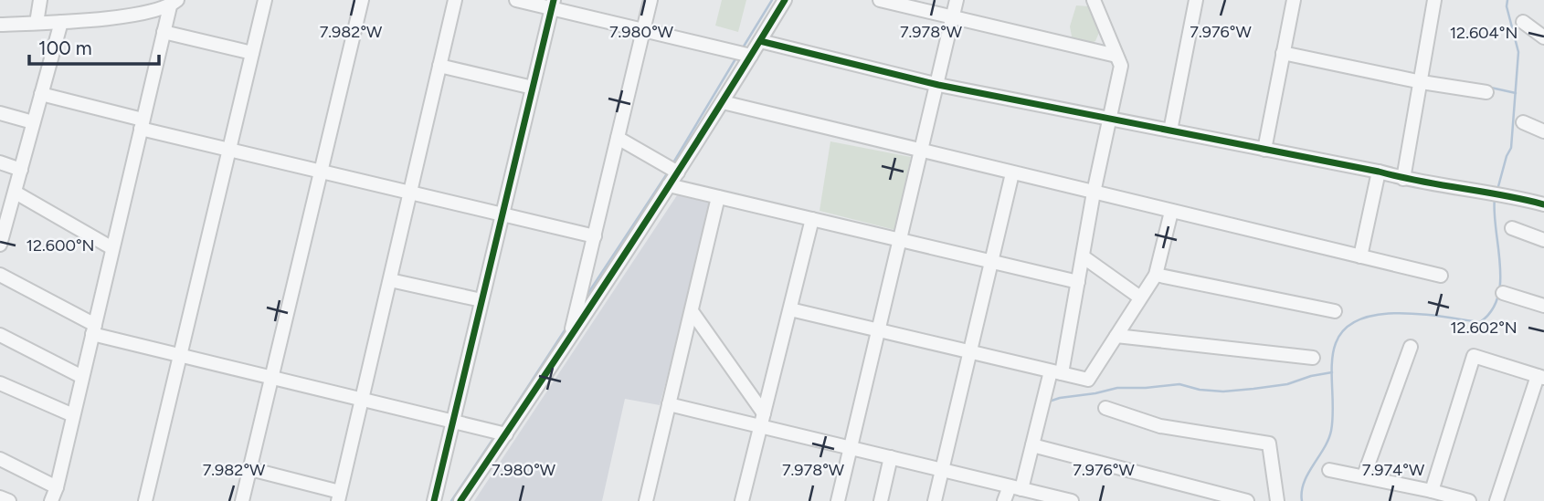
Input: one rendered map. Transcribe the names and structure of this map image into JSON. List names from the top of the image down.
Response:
{
  "scale_bar": "100 m",
  "coordinates": [
    "7.982°W",
    "7.980°W",
    "7.978°W",
    "7.976°W",
    "12.604°N",
    "12.600°N",
    "12.602°N",
    "7.974°W"
  ]
}
